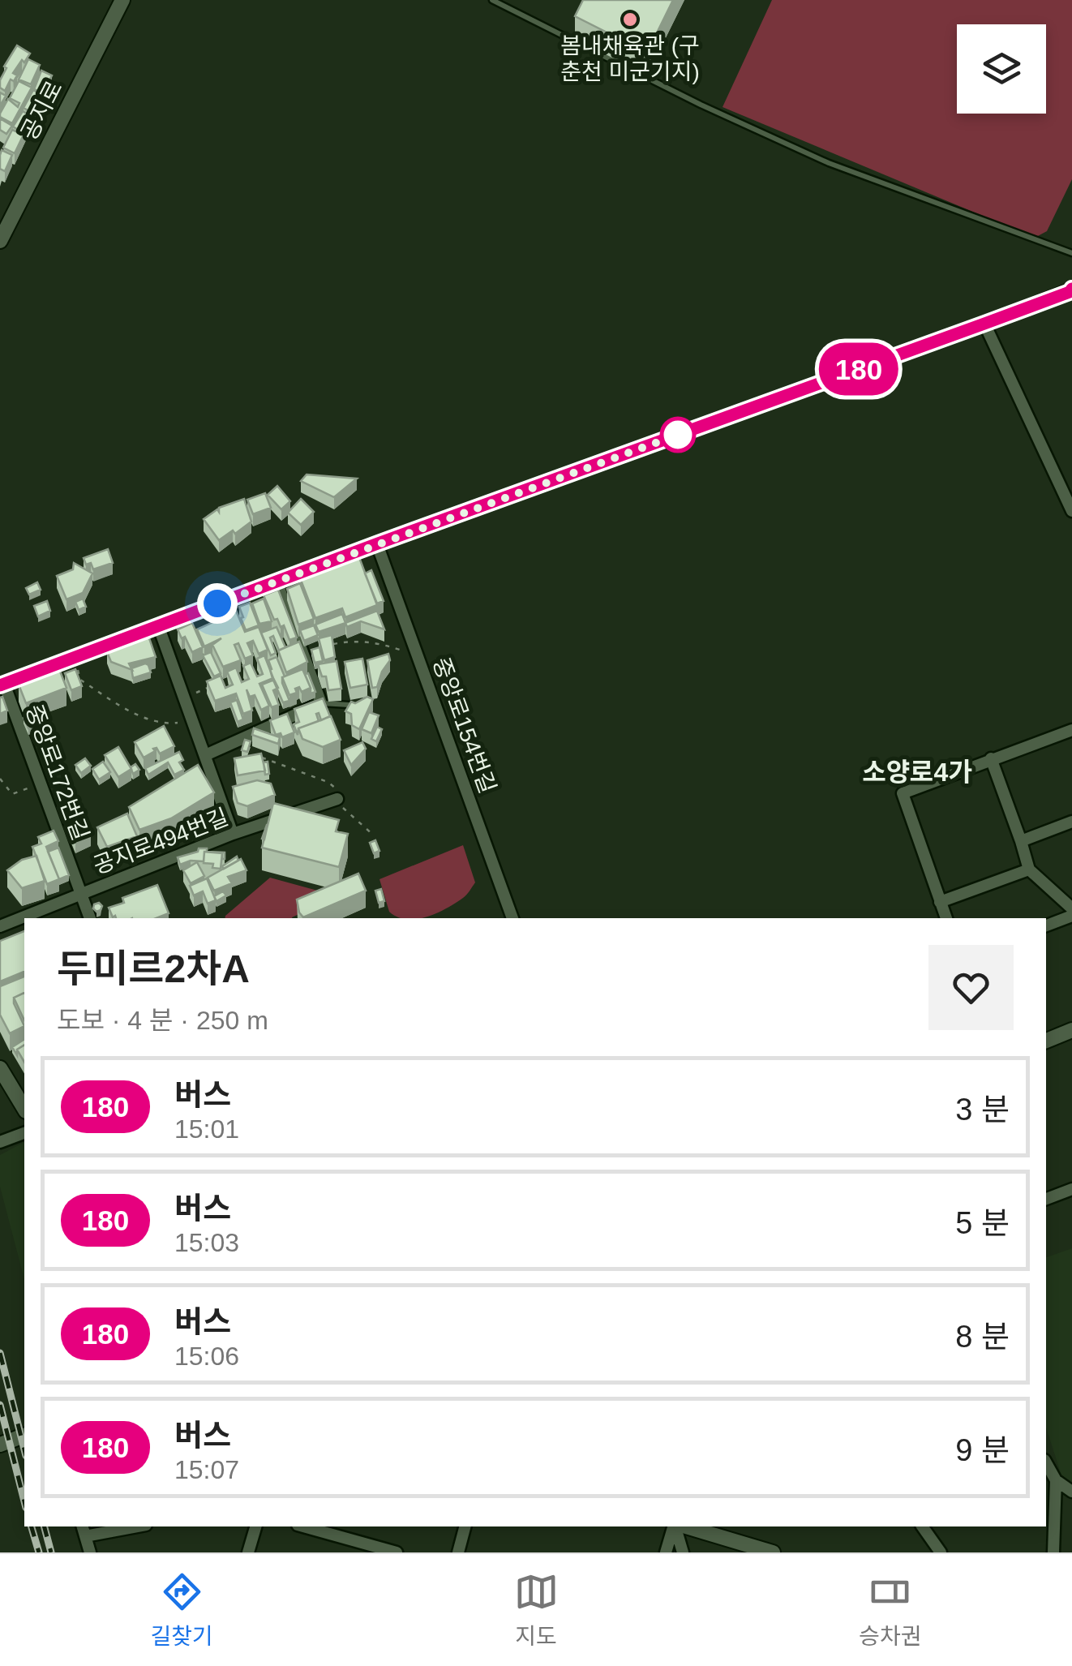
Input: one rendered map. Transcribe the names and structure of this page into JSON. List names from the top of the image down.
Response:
{
  "streets": {
    "street": [
      "공지로",
      "중앙로154번길",
      "중앙로172번길",
      "공지로494번길"
    ]
  },
  "crossings": [
    ["중앙로172번길", "공지로494번길"]
  ],
  "districts": ["소양로4가"],
  "places": ["봄내채육관 (구 춘천 미군기지)"],
  "lines": ["bus line 180"],
  "page": {
    "on_map": "180",
    "heading": ["두미르2차A", "도보 · 4 분 · 250 m"],
    "list": [
      {
        "mark": "180",
        "name": "버스",
        "note": "15:01",
        "value": "3 분"
      },
      {
        "mark": "180",
        "name": "버스",
        "note": "15:03",
        "value": "5 분"
      },
      {
        "mark": "180",
        "name": "버스",
        "note": "15:06",
        "value": "8 분"
      },
      {
        "mark": "180",
        "name": "버스",
        "note": "15:07",
        "value": "9 분"
      }
    ],
    "tabs": ["길찾기", "지도", "승차권"]
  }
}
